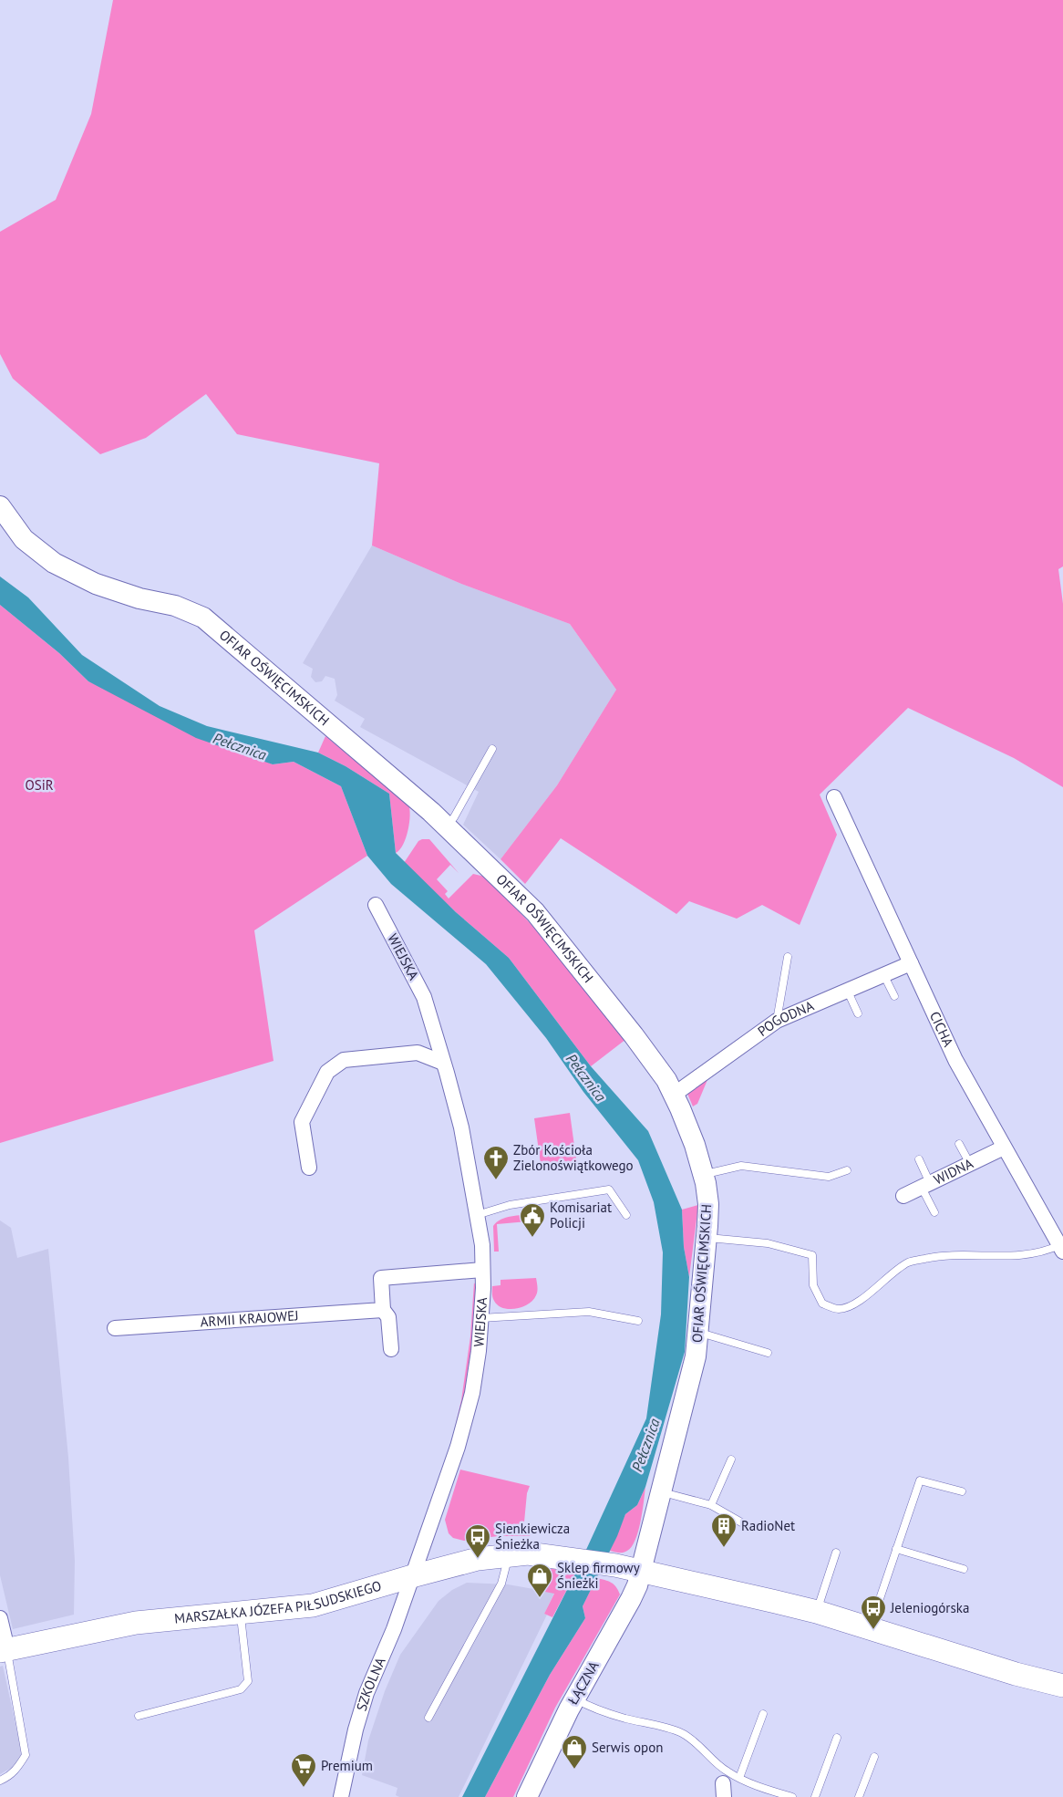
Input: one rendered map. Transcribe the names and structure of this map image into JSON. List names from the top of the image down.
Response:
{
  "streets": {
    "main road": ["MARSZAŁKA JÓZEFA PIŁSUDSKIEGO"],
    "street": [
      "OFIAR OŚWIĘCIMSKICH",
      "WIEJSKA",
      "POGODNA",
      "CICHA",
      "WIDNA",
      "ARMII KRAJOWEJ",
      "ŁĄCZNA",
      "SZKOLNA"
    ]
  },
  "crossings": [
    ["OFIAR OŚWIĘCIMSKICH", "POGODNA"],
    ["OFIAR OŚWIĘCIMSKICH", "MARSZAŁKA JÓZEFA PIŁSUDSKIEGO"],
    ["OFIAR OŚWIĘCIMSKICH", "ŁĄCZNA"],
    ["WIEJSKA", "MARSZAŁKA JÓZEFA PIŁSUDSKIEGO"],
    ["WIEJSKA", "SZKOLNA"],
    ["POGODNA", "CICHA"],
    ["CICHA", "WIDNA"],
    ["MARSZAŁKA JÓZEFA PIŁSUDSKIEGO", "ŁĄCZNA"],
    ["MARSZAŁKA JÓZEFA PIŁSUDSKIEGO", "SZKOLNA"]
  ],
  "water": ["Pełcznica"],
  "parks": ["OSiR"],
  "places": {
    "church": ["Zbór Kościoła Zielonoświątkowego"],
    "public building": ["Komisariat Policji"],
    "building": ["RadioNet"],
    "bus stop": ["Sienkiewicza Śnieżka", "Jeleniogórska"],
    "shop": ["Sklep firmowy Śnieżki", "Serwis opon"],
    "supermarket": ["Premium"]
  }
}
